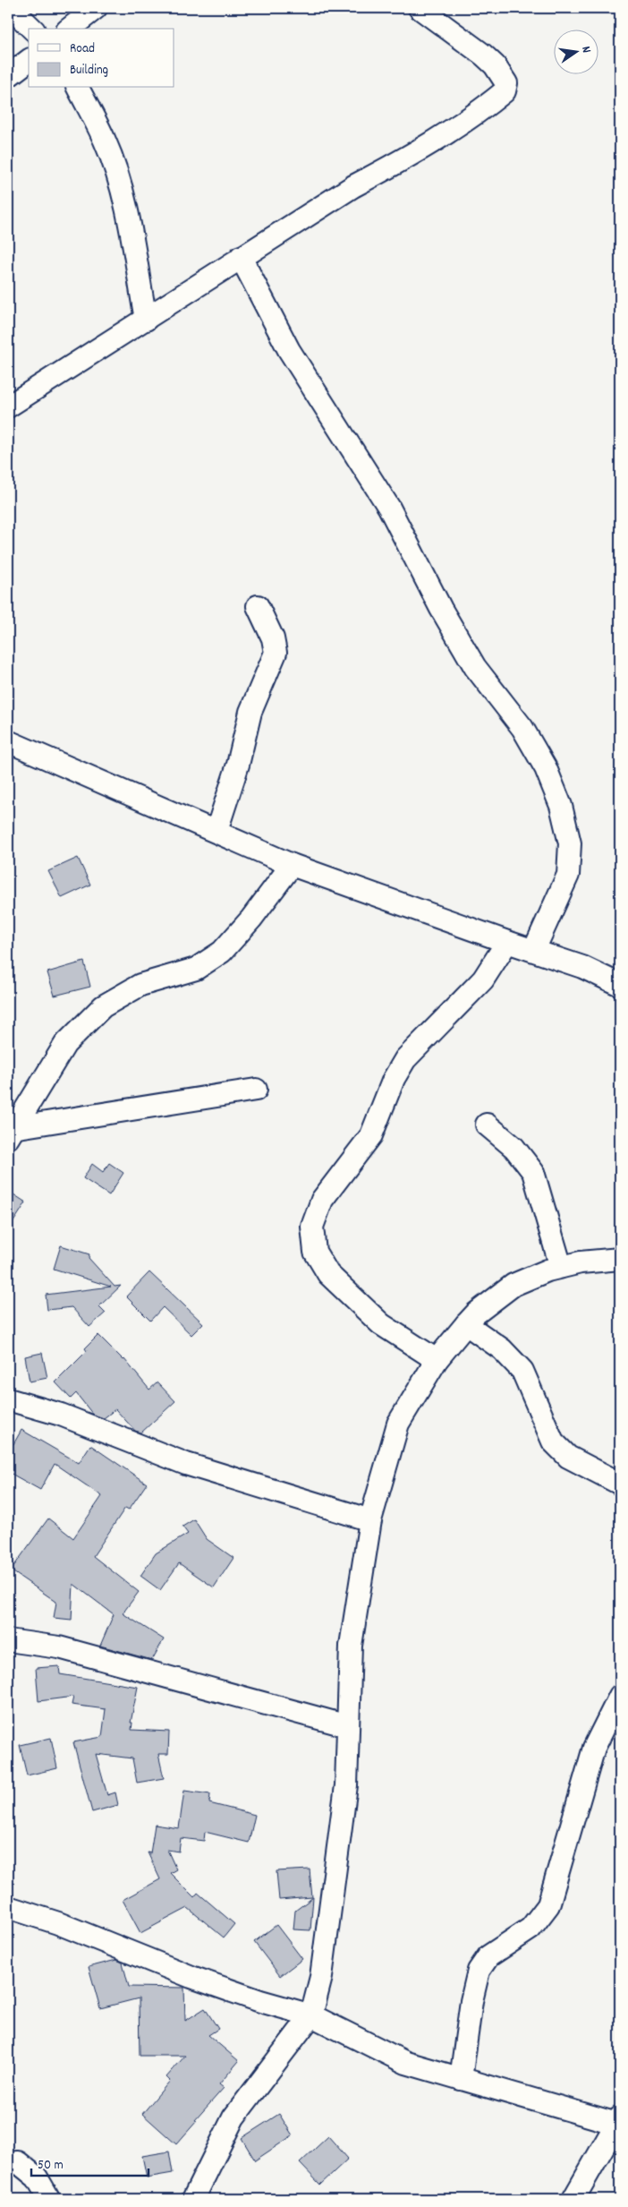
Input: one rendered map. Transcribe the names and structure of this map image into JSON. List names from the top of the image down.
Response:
{
  "legend": ["Road", "Building"],
  "scale_bar": "50 m",
  "north": "right"
}
